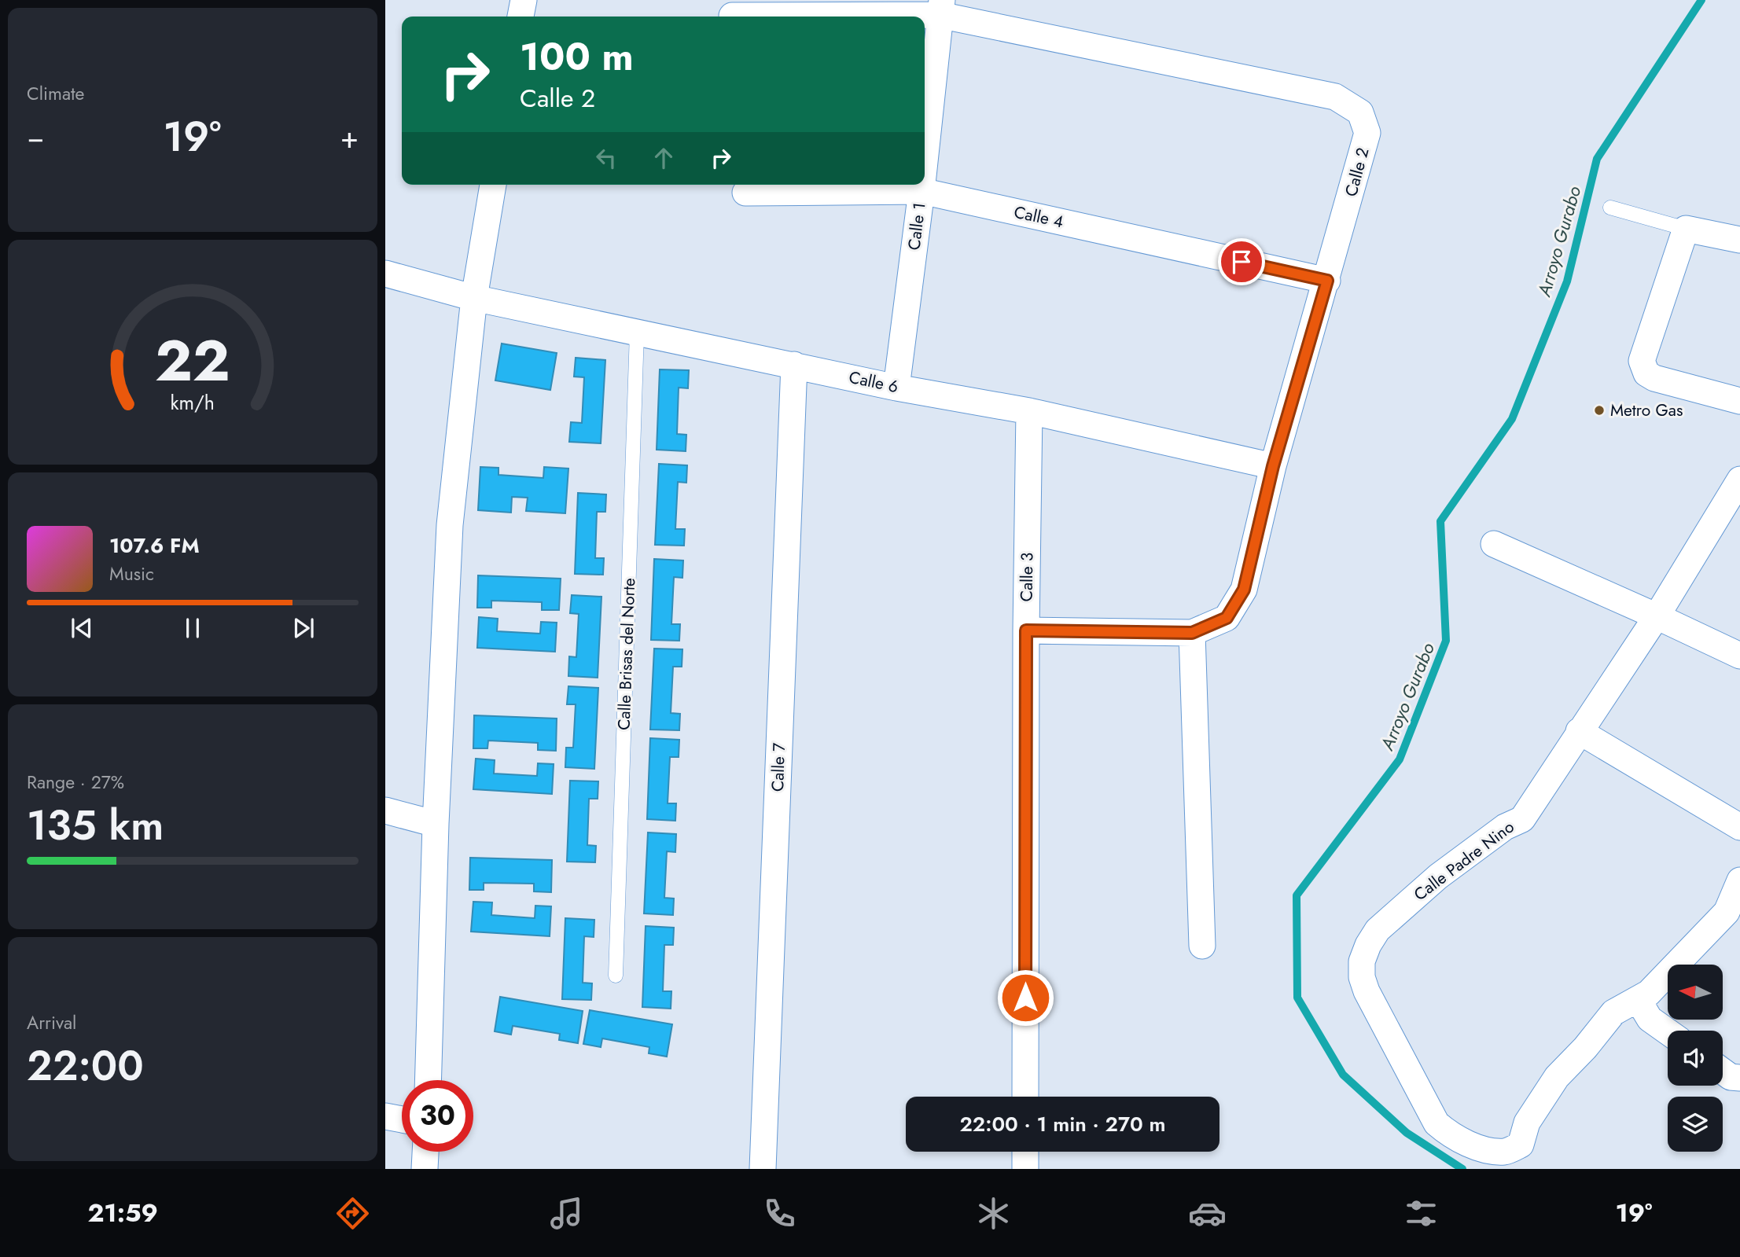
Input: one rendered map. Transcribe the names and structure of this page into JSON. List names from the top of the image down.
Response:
{
  "streets": {
    "street": [
      "Calle 2",
      "Calle 4",
      "Calle 1",
      "Calle 6",
      "Calle 3",
      "Calle 7",
      "Calle Padre Nino"
    ],
    "lane": ["Calle Brisas del Norte"]
  },
  "crossings": [
    ["Calle 2", "Calle 4"],
    ["Calle 2", "Calle 1"],
    ["Calle 2", "Calle 6"],
    ["Calle 2", "Calle 3"],
    ["Calle 4", "Calle 1"],
    ["Calle 1", "Calle 6"],
    ["Calle 6", "Calle 3"],
    ["Calle 6", "Calle Brisas del Norte"],
    ["Calle 6", "Calle 7"]
  ],
  "water": ["Arroyo Gurabo"],
  "places": ["Metro Gas"],
  "north": "left",
  "page": {
    "tile": [
      "Climate",
      ["Range · 27%", "135 km"],
      ["Arrival", "22:00"]
    ],
    "turn": ["100 m", "Calle 2"],
    "heat": ["−", "19°", "+"],
    "song": ["107.6 FM", "Music"],
    "limit": "30",
    "trip": "22:00 · 1 min · 270 m",
    "tabs": ["21:59", "19°"],
    "gauge": ["22", "km/h"]
  }
}
